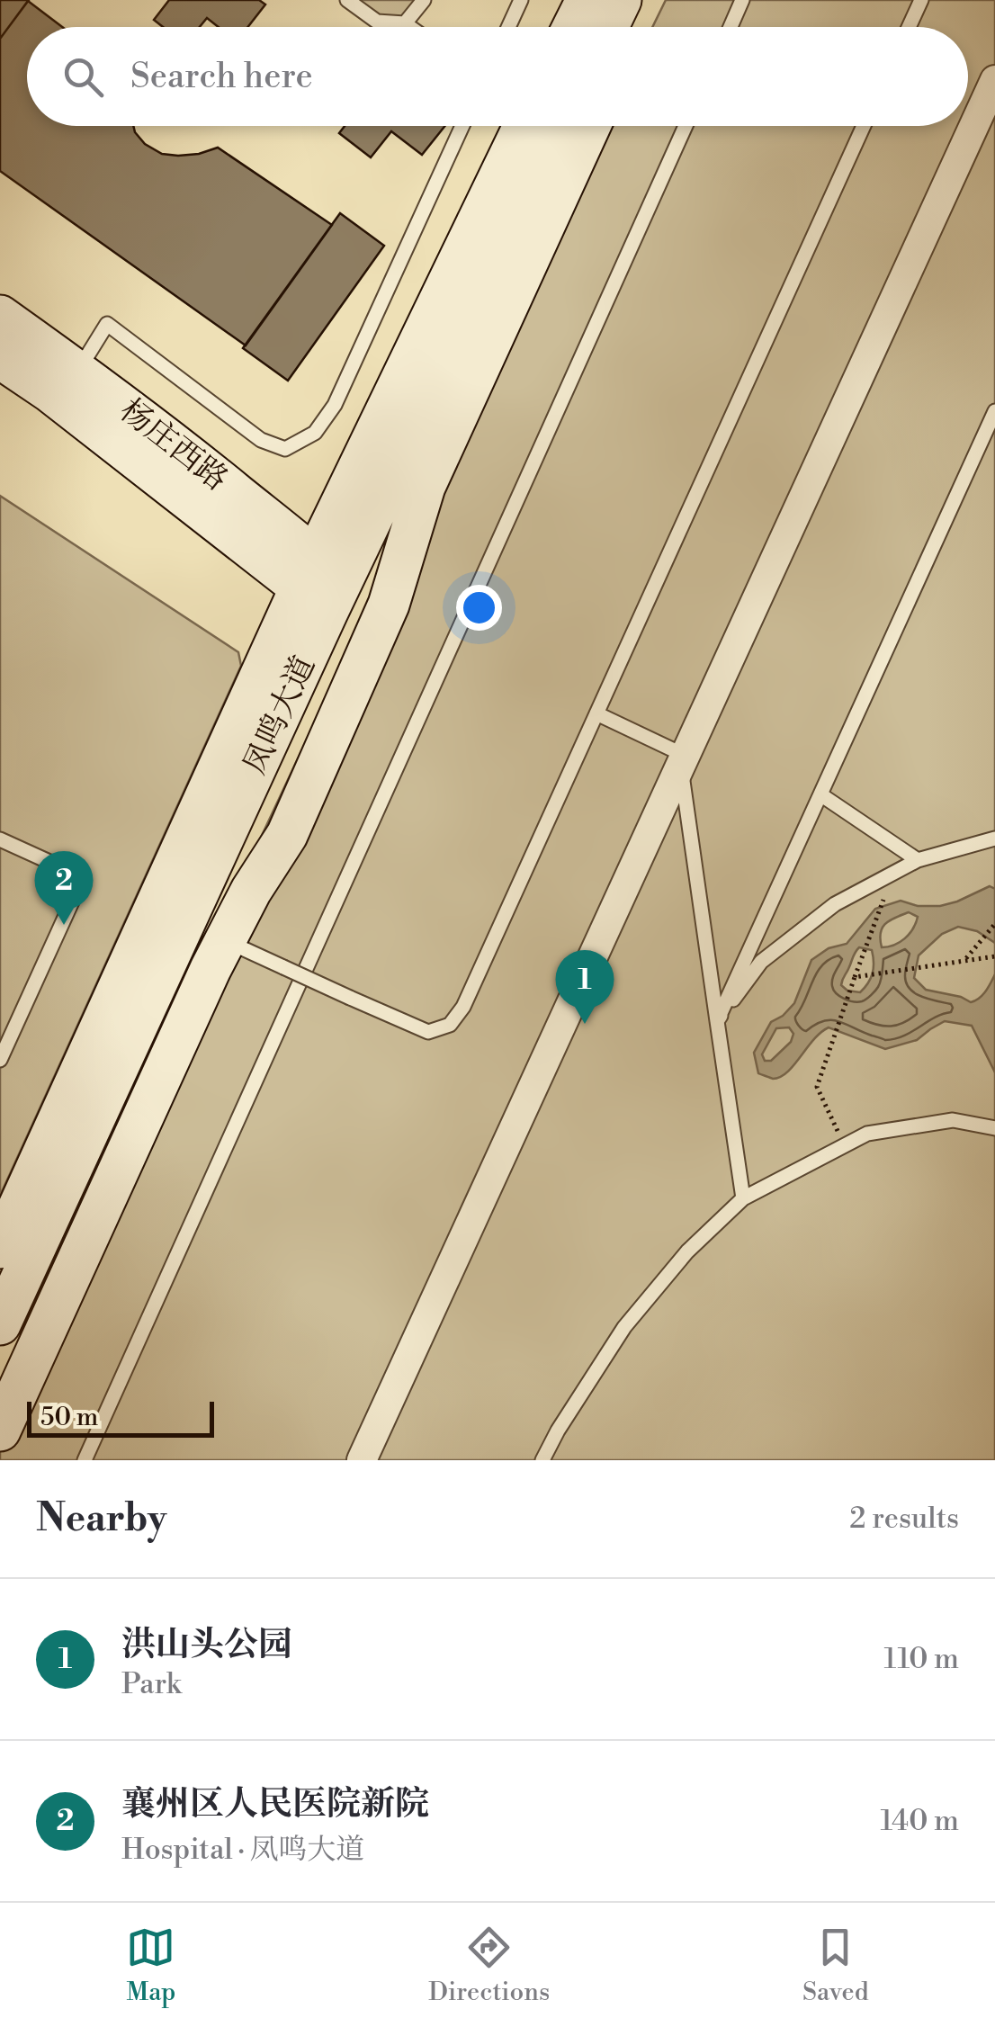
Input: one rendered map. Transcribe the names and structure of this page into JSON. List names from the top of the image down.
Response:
{
  "streets": {
    "main road": ["杨庄西路", "凤鸣大道"]
  },
  "crossings": [
    ["杨庄西路", "凤鸣大道"]
  ],
  "scale_bar": "50 m",
  "page": {
    "search": "Search here",
    "pins": ["2", "1"],
    "scale": "50 m",
    "heading": ["Nearby", "2 results"],
    "list": [
      {
        "mark": "1",
        "name": "洪山头公园",
        "note": "Park",
        "value": "110 m"
      },
      {
        "mark": "2",
        "name": "襄州区人民医院新院",
        "note": "Hospital · 凤鸣大道",
        "value": "140 m"
      }
    ],
    "nav": ["Map", "Directions", "Saved"]
  }
}
